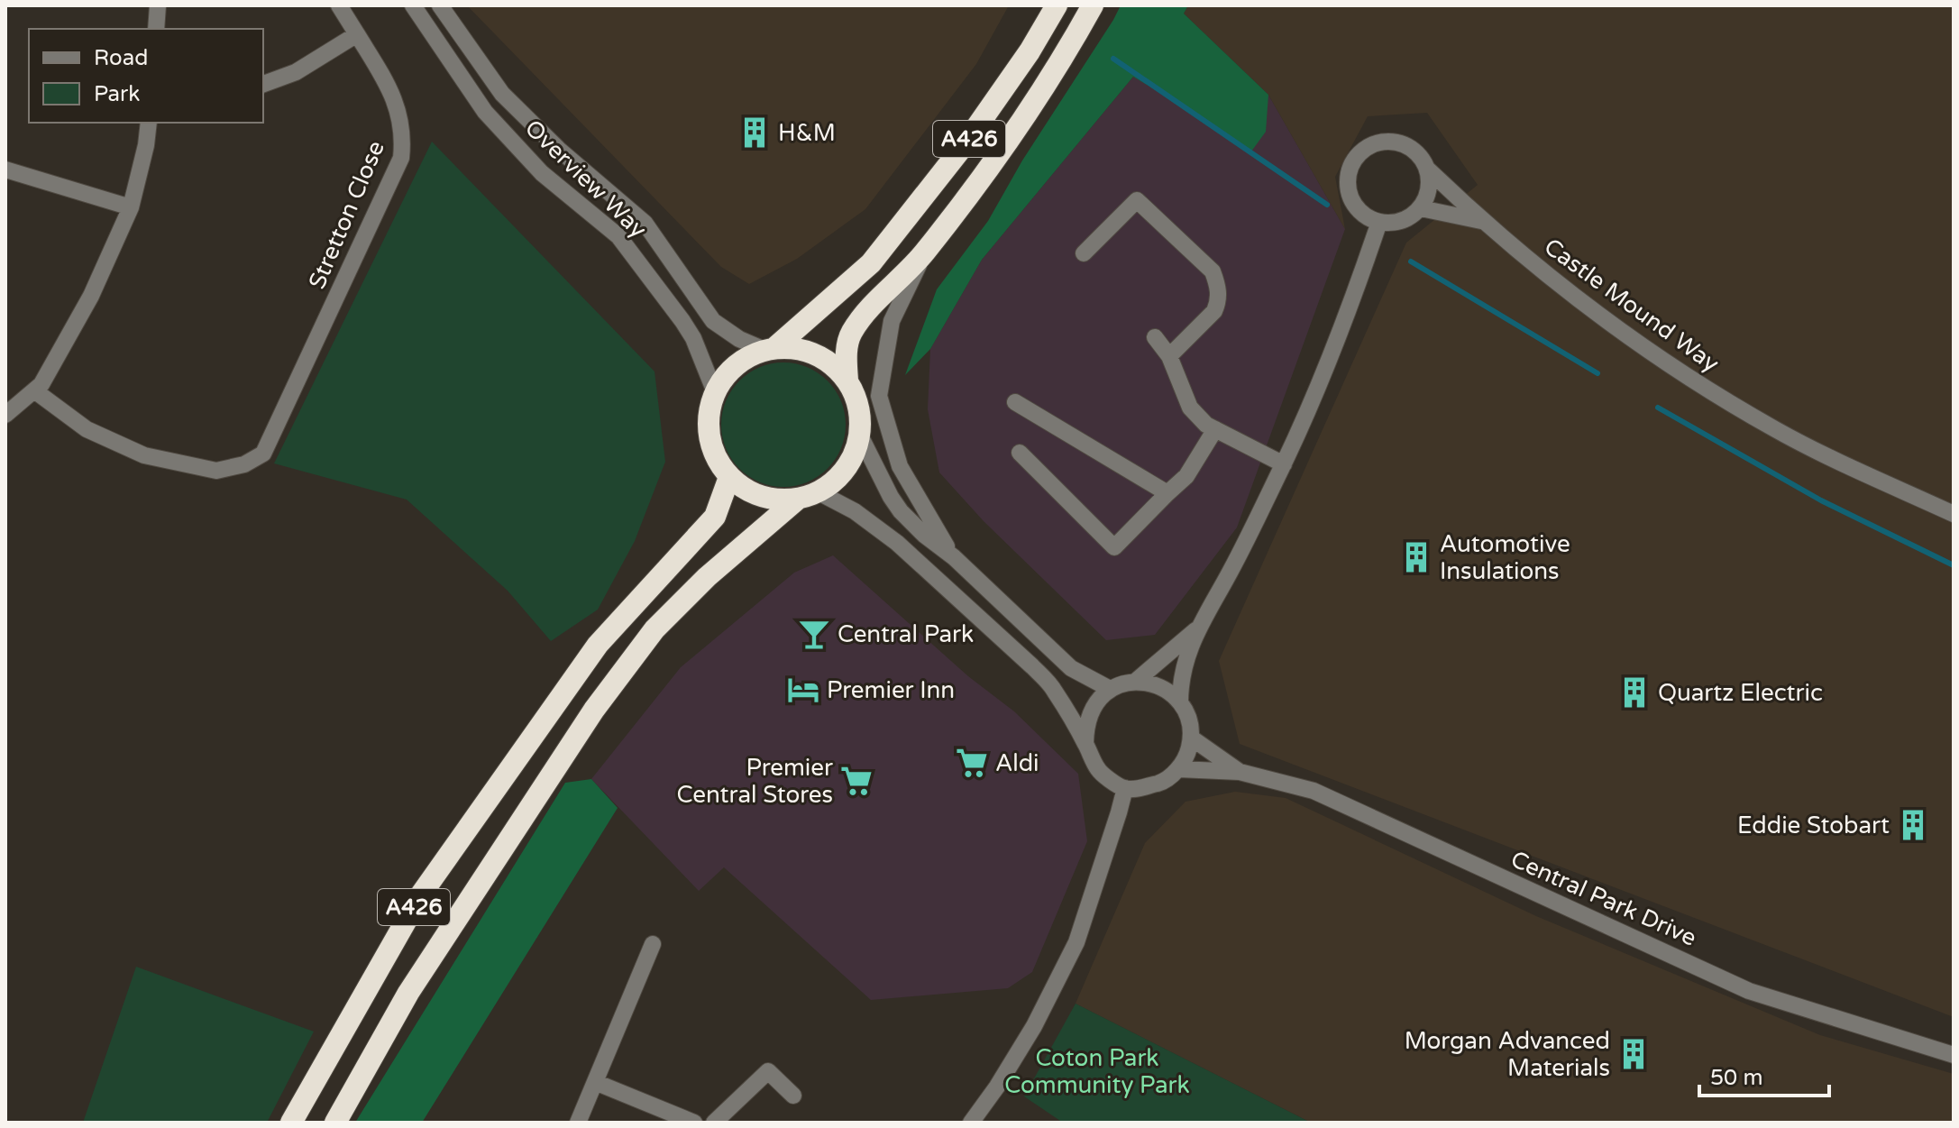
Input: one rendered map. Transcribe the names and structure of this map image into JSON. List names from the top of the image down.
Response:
{
  "streets": {
    "highway": ["A426"],
    "street": [
      "Overview Way",
      "Stretton Close",
      "Castle Mound Way",
      "Central Park Drive"
    ]
  },
  "crossings": [
    ["A426", "Overview Way"]
  ],
  "parks": ["Coton Park Community Park"],
  "places": {
    "building": [
      "H&M",
      "Automotive Insulations",
      "Quartz Electric",
      "Eddie Stobart",
      "Morgan Advanced Materials"
    ],
    "bar": ["Central Park"],
    "hotel": ["Premier Inn"],
    "supermarket": ["Aldi", "Premier Central Stores"]
  },
  "legend": ["Road", "Park"],
  "scale_bar": "50 m"
}
